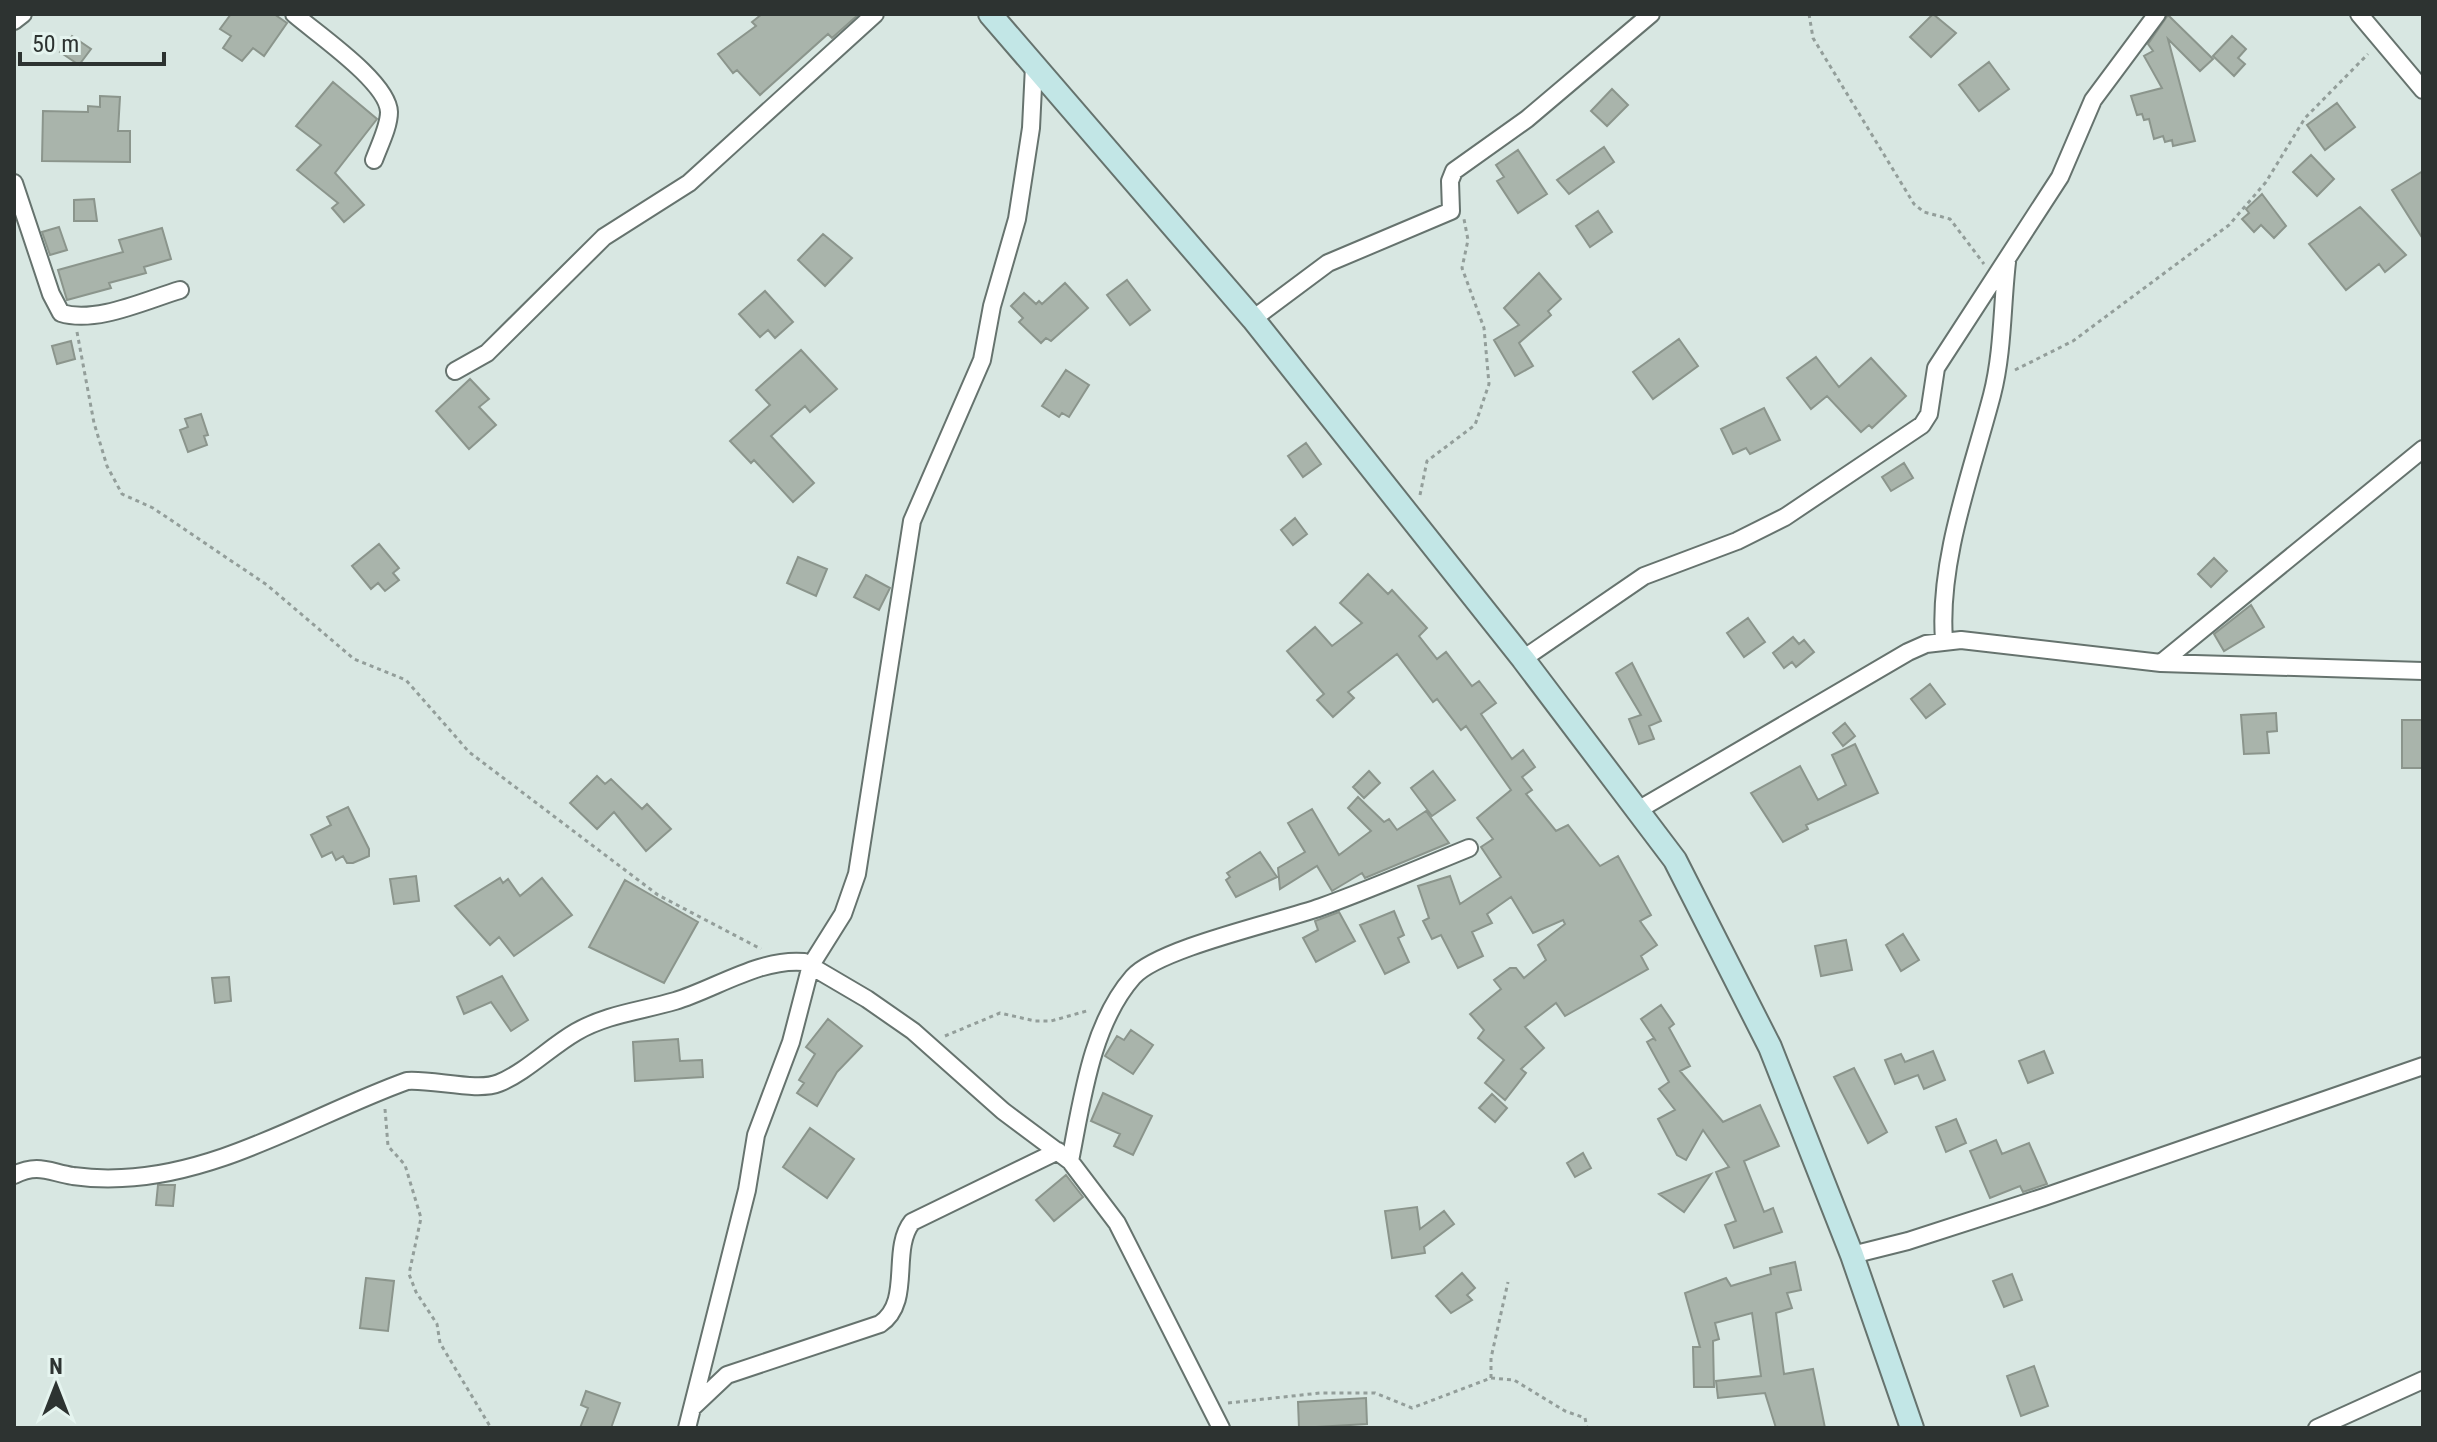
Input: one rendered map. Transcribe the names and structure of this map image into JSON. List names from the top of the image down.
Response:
{
  "scale_bar": "50 m",
  "north": "top"
}
